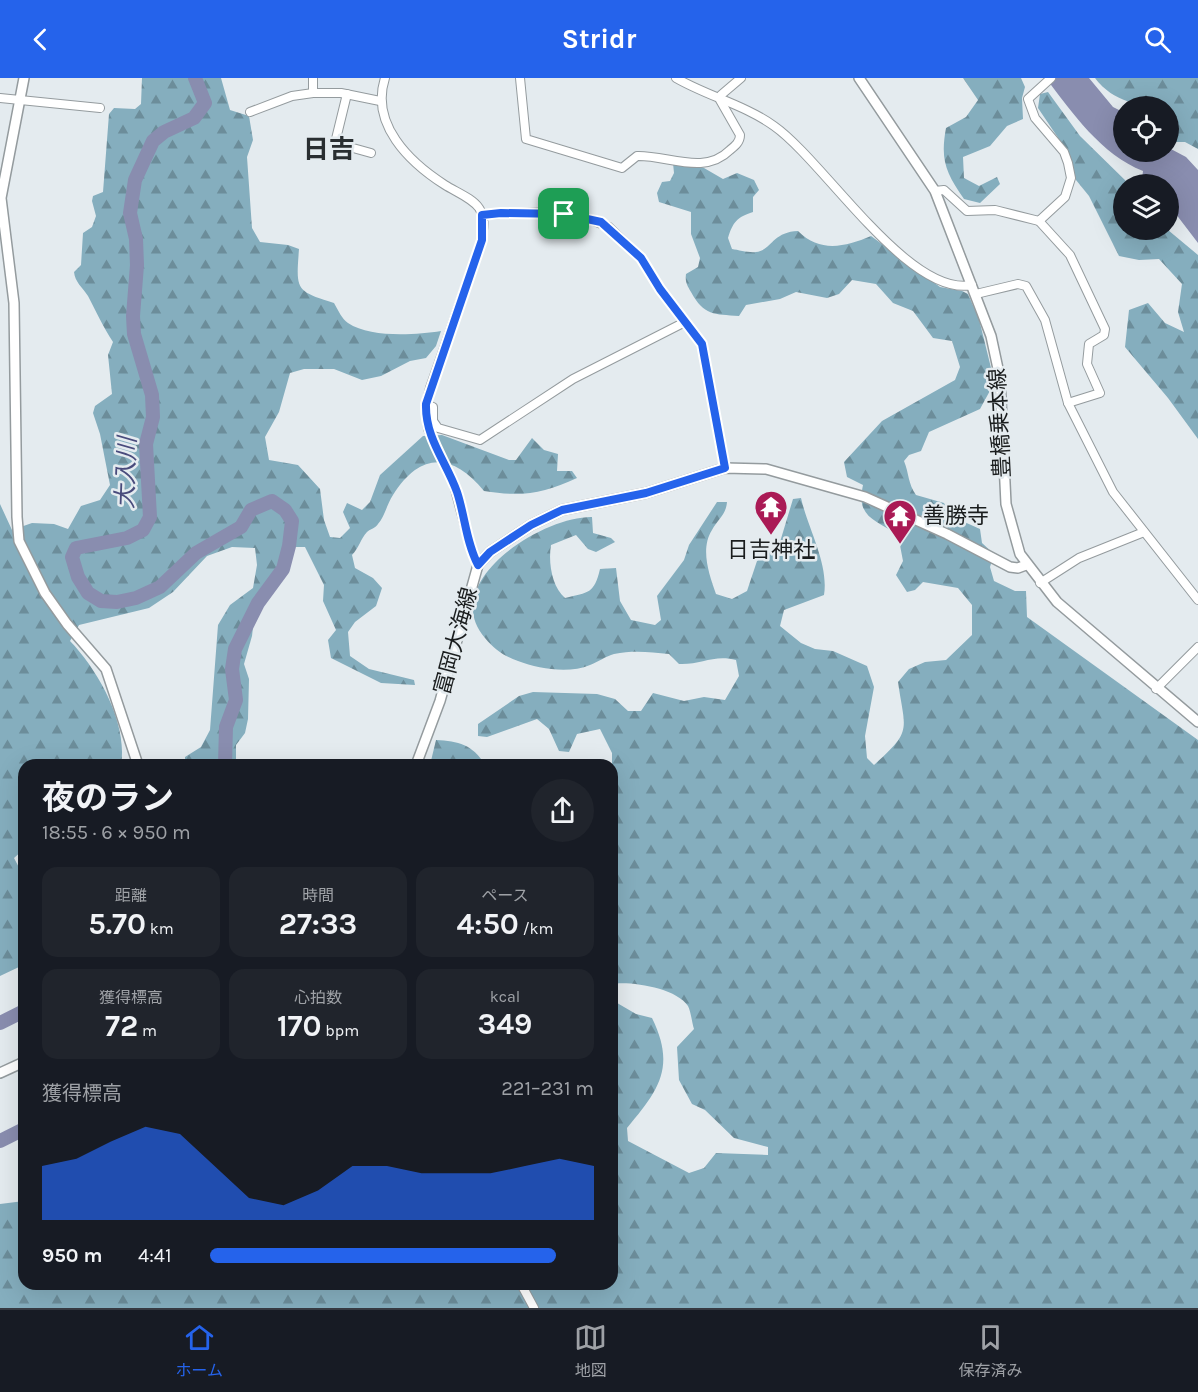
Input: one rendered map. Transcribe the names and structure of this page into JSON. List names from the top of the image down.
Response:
{
  "streets": {
    "main road": ["豊橋乗本線", "富岡大海線"]
  },
  "crossings": [
    ["豊橋乗本線", "富岡大海線"]
  ],
  "districts": ["日吉"],
  "water": ["大入川"],
  "places": {
    "temple": ["日吉神社", "善勝寺"]
  },
  "page": {
    "header": "Stridr",
    "heading": ["夜のラン", "18:55 · 6 × 950 m"],
    "stats": [
      ["距離", "5.70 km"],
      ["時間", "27:33"],
      ["ペース", "4:50 /km"],
      ["獲得標高", "72 m"],
      ["心拍数", "170 bpm"],
      ["kcal", "349"]
    ],
    "chart": ["獲得標高", "221–231 m"],
    "list": [
      {
        "name": "950 m",
        "note": "4:41"
      }
    ],
    "tabs": ["ホーム", "地図", "保存済み"]
  }
}
